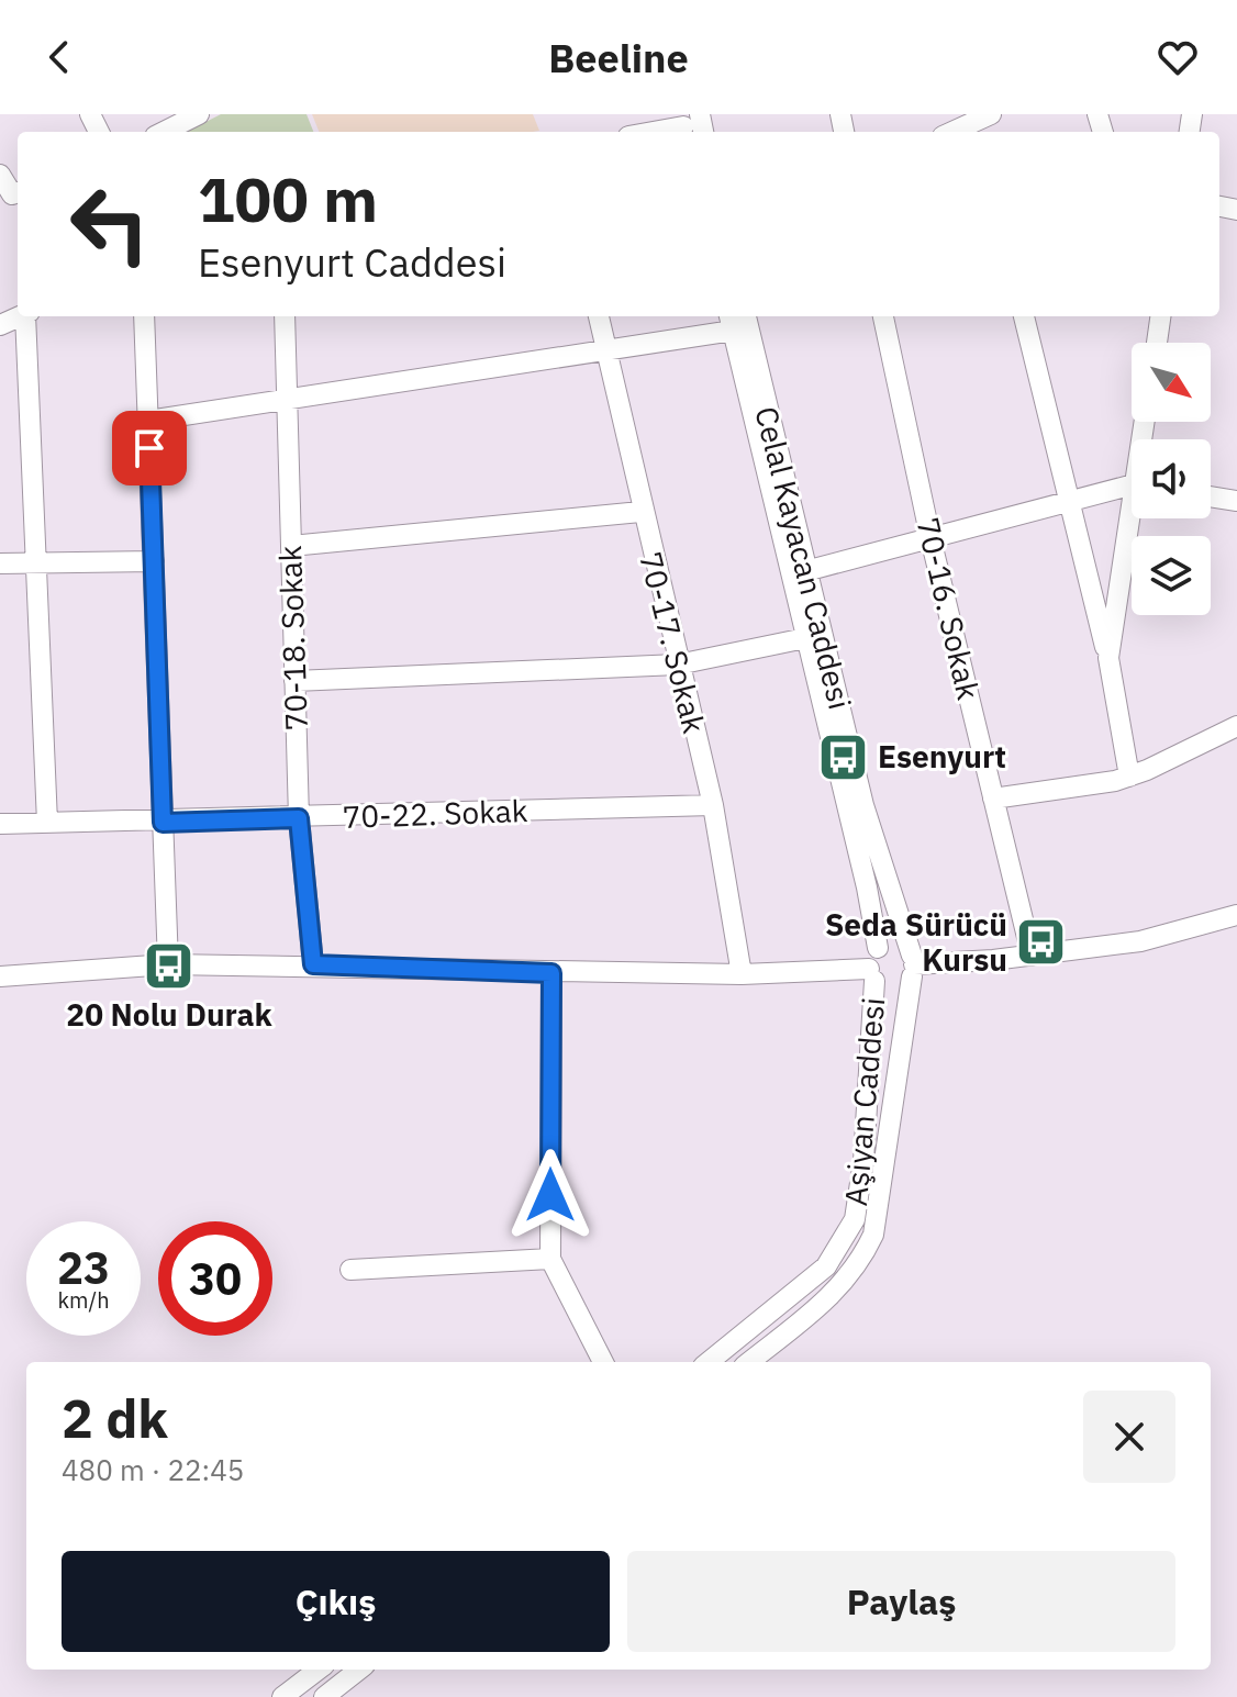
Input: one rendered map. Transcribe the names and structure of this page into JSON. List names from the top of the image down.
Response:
{
  "streets": {
    "street": [
      "Celal Kayacan Caddesi",
      "70-16. Sokak",
      "70-18. Sokak",
      "70-17. Sokak",
      "70-22. Sokak",
      "Aşiyan Caddesi"
    ]
  },
  "crossings": [
    ["Celal Kayacan Caddesi", "Aşiyan Caddesi"],
    ["70-18. Sokak", "70-22. Sokak"],
    ["70-17. Sokak", "70-22. Sokak"]
  ],
  "places": {
    "bus stop": ["Esenyurt", "Seda Sürücü Kursu", "20 Nolu Durak"]
  },
  "north": "bottom right",
  "page": {
    "header": "Beeline",
    "turn": ["100 m", "Esenyurt Caddesi"],
    "speed": "23 km/h",
    "limit": "30",
    "heading": ["2 dk", "480 m · 22:45"],
    "buttons": ["Çıkış", "Paylaş"]
  }
}
